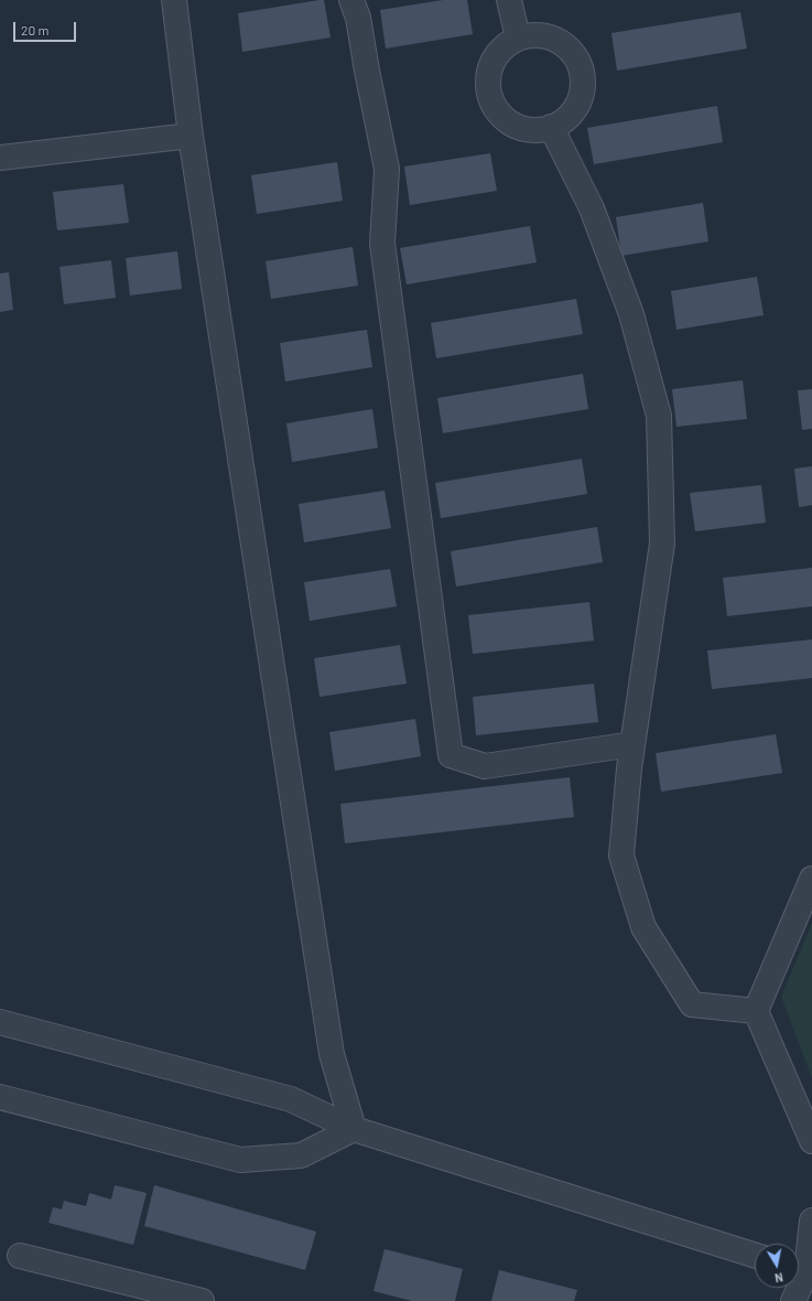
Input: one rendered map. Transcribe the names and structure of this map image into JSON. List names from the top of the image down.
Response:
{
  "scale_bar": "20 m",
  "north": "bottom"
}
